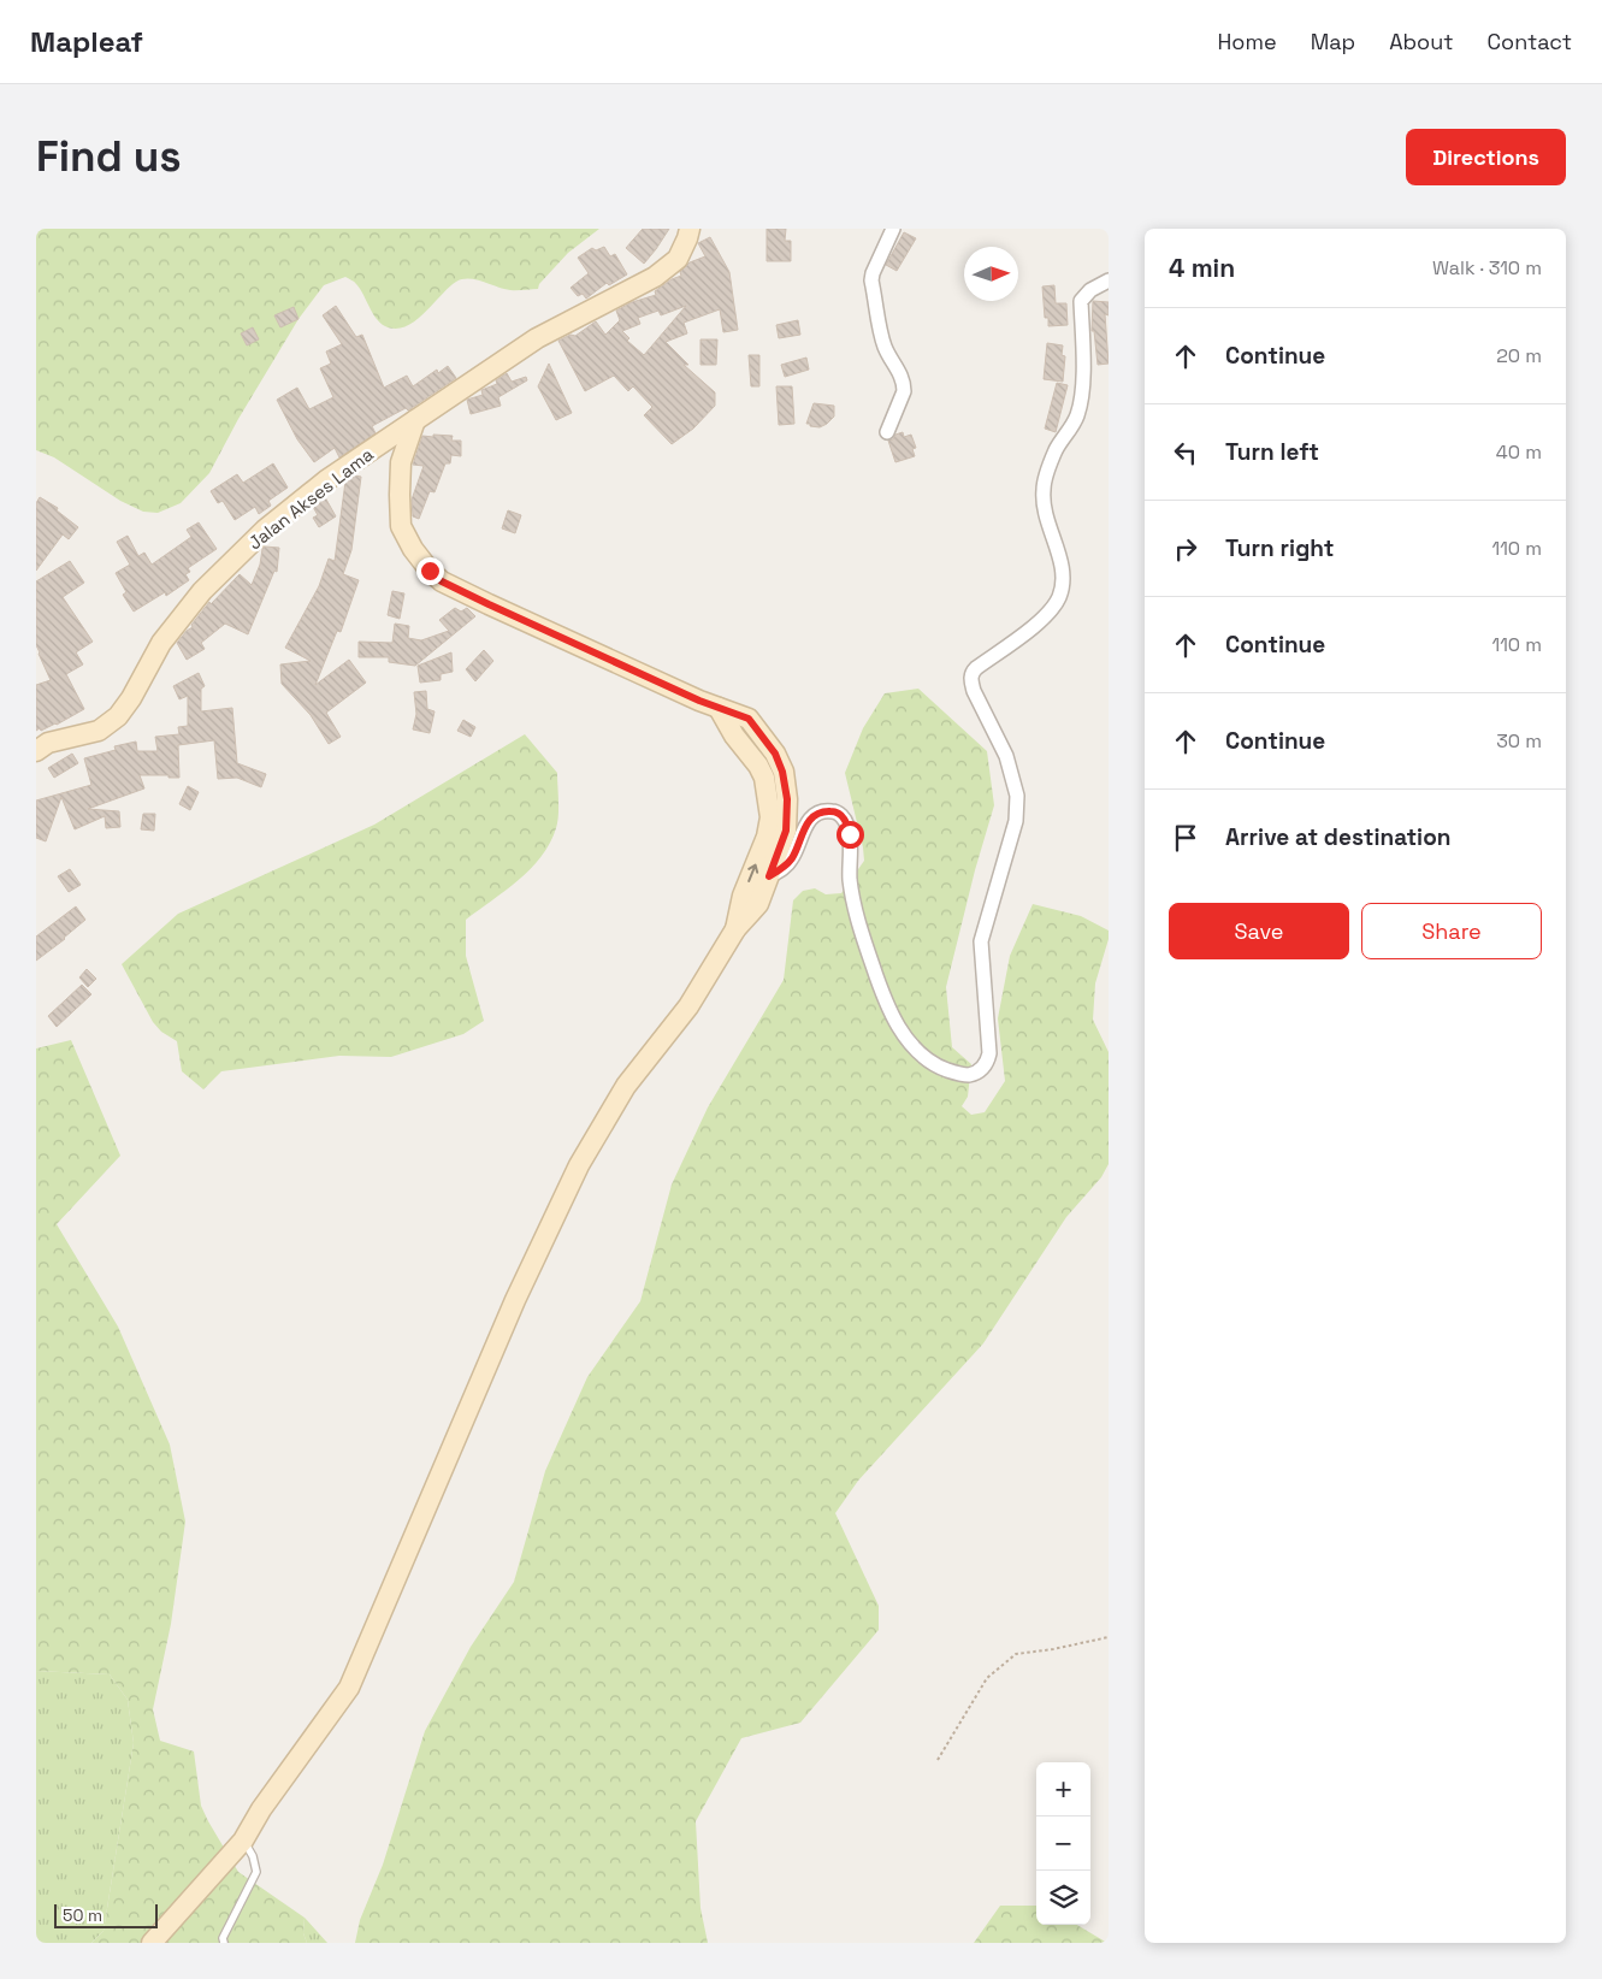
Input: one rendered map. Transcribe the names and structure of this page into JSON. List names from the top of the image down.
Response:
{
  "streets": {
    "main road": ["Jalan Akses Lama"]
  },
  "scale_bar": "50 m",
  "north": "right",
  "page": {
    "header": "Mapleaf",
    "nav": [
      "Home",
      "Map",
      "About",
      "Contact"
    ],
    "buttons": [
      "Directions",
      ["Save", "Share"]
    ],
    "title": "Find us",
    "heading": ["4 min", "Walk · 310 m"],
    "list": [
      ["Continue", "20 m"],
      ["Turn left", "40 m"],
      ["Turn right", "110 m"],
      ["Continue", "110 m"],
      ["Continue", "30 m"],
      "Arrive at destination"
    ],
    "map_buttons": ["+", "−"],
    "scale": "50 m"
  }
}
